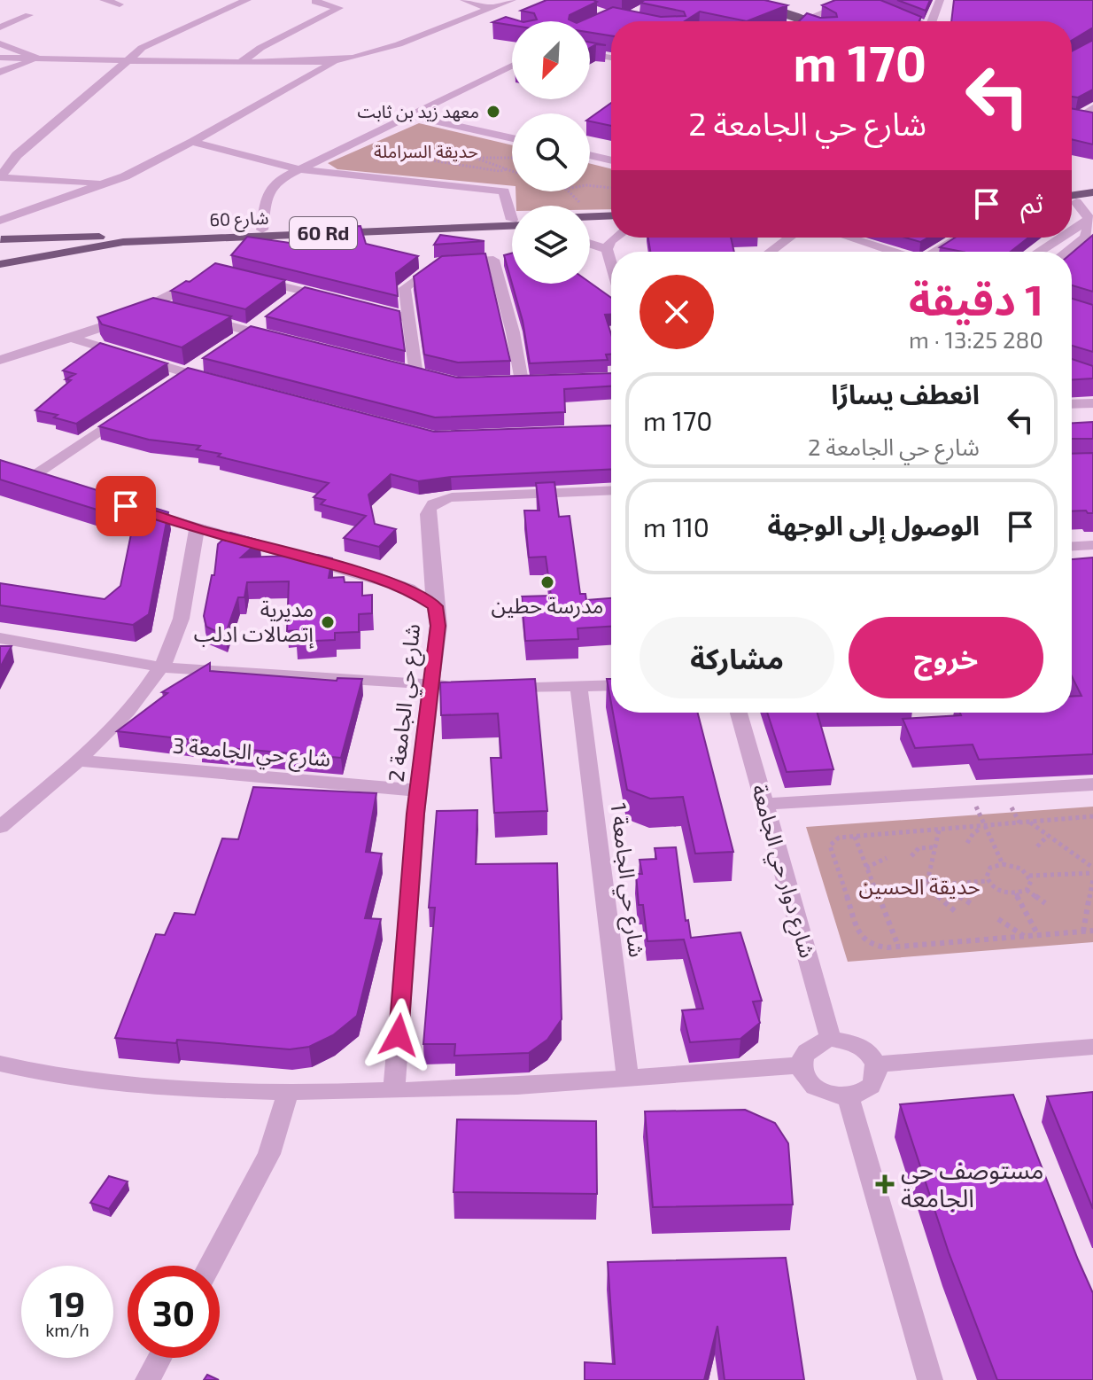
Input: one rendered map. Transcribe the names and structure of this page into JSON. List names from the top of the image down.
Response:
{
  "streets": {
    "main road": ["شارع 60", "60 Rd"],
    "street": [
      "شارع حي الجامعة 2",
      "شارع حي الجامعة 3",
      "شارع دوار حي الجامعة",
      "شارع حي الجامعة 1"
    ]
  },
  "crossings": [
    ["شارع حي الجامعة 2", "شارع حي الجامعة 3"]
  ],
  "parks": ["حديقة السراملة", "حديقة الحسين"],
  "places": {
    "other": ["معهد زيد بن ثابت", "مدرسة حطين", "مديرية إتصالات ادلب"],
    "health": ["مستوصف حي الجامعة"]
  },
  "north": "bottom left",
  "page": {
    "turn": ["170 m", "شارع حي الجامعة 2"],
    "then": "ثم",
    "heading": ["1 دقيقة", "280 m · 13:25"],
    "list": [
      {
        "name": "انعطف يسارًا",
        "note": "شارع حي الجامعة 2",
        "value": "170 m"
      },
      {
        "name": "الوصول إلى الوجهة",
        "value": "110 m"
      }
    ],
    "buttons": ["خروج", "مشاركة"],
    "speed": "19 km/h",
    "limit": "30"
  }
}
